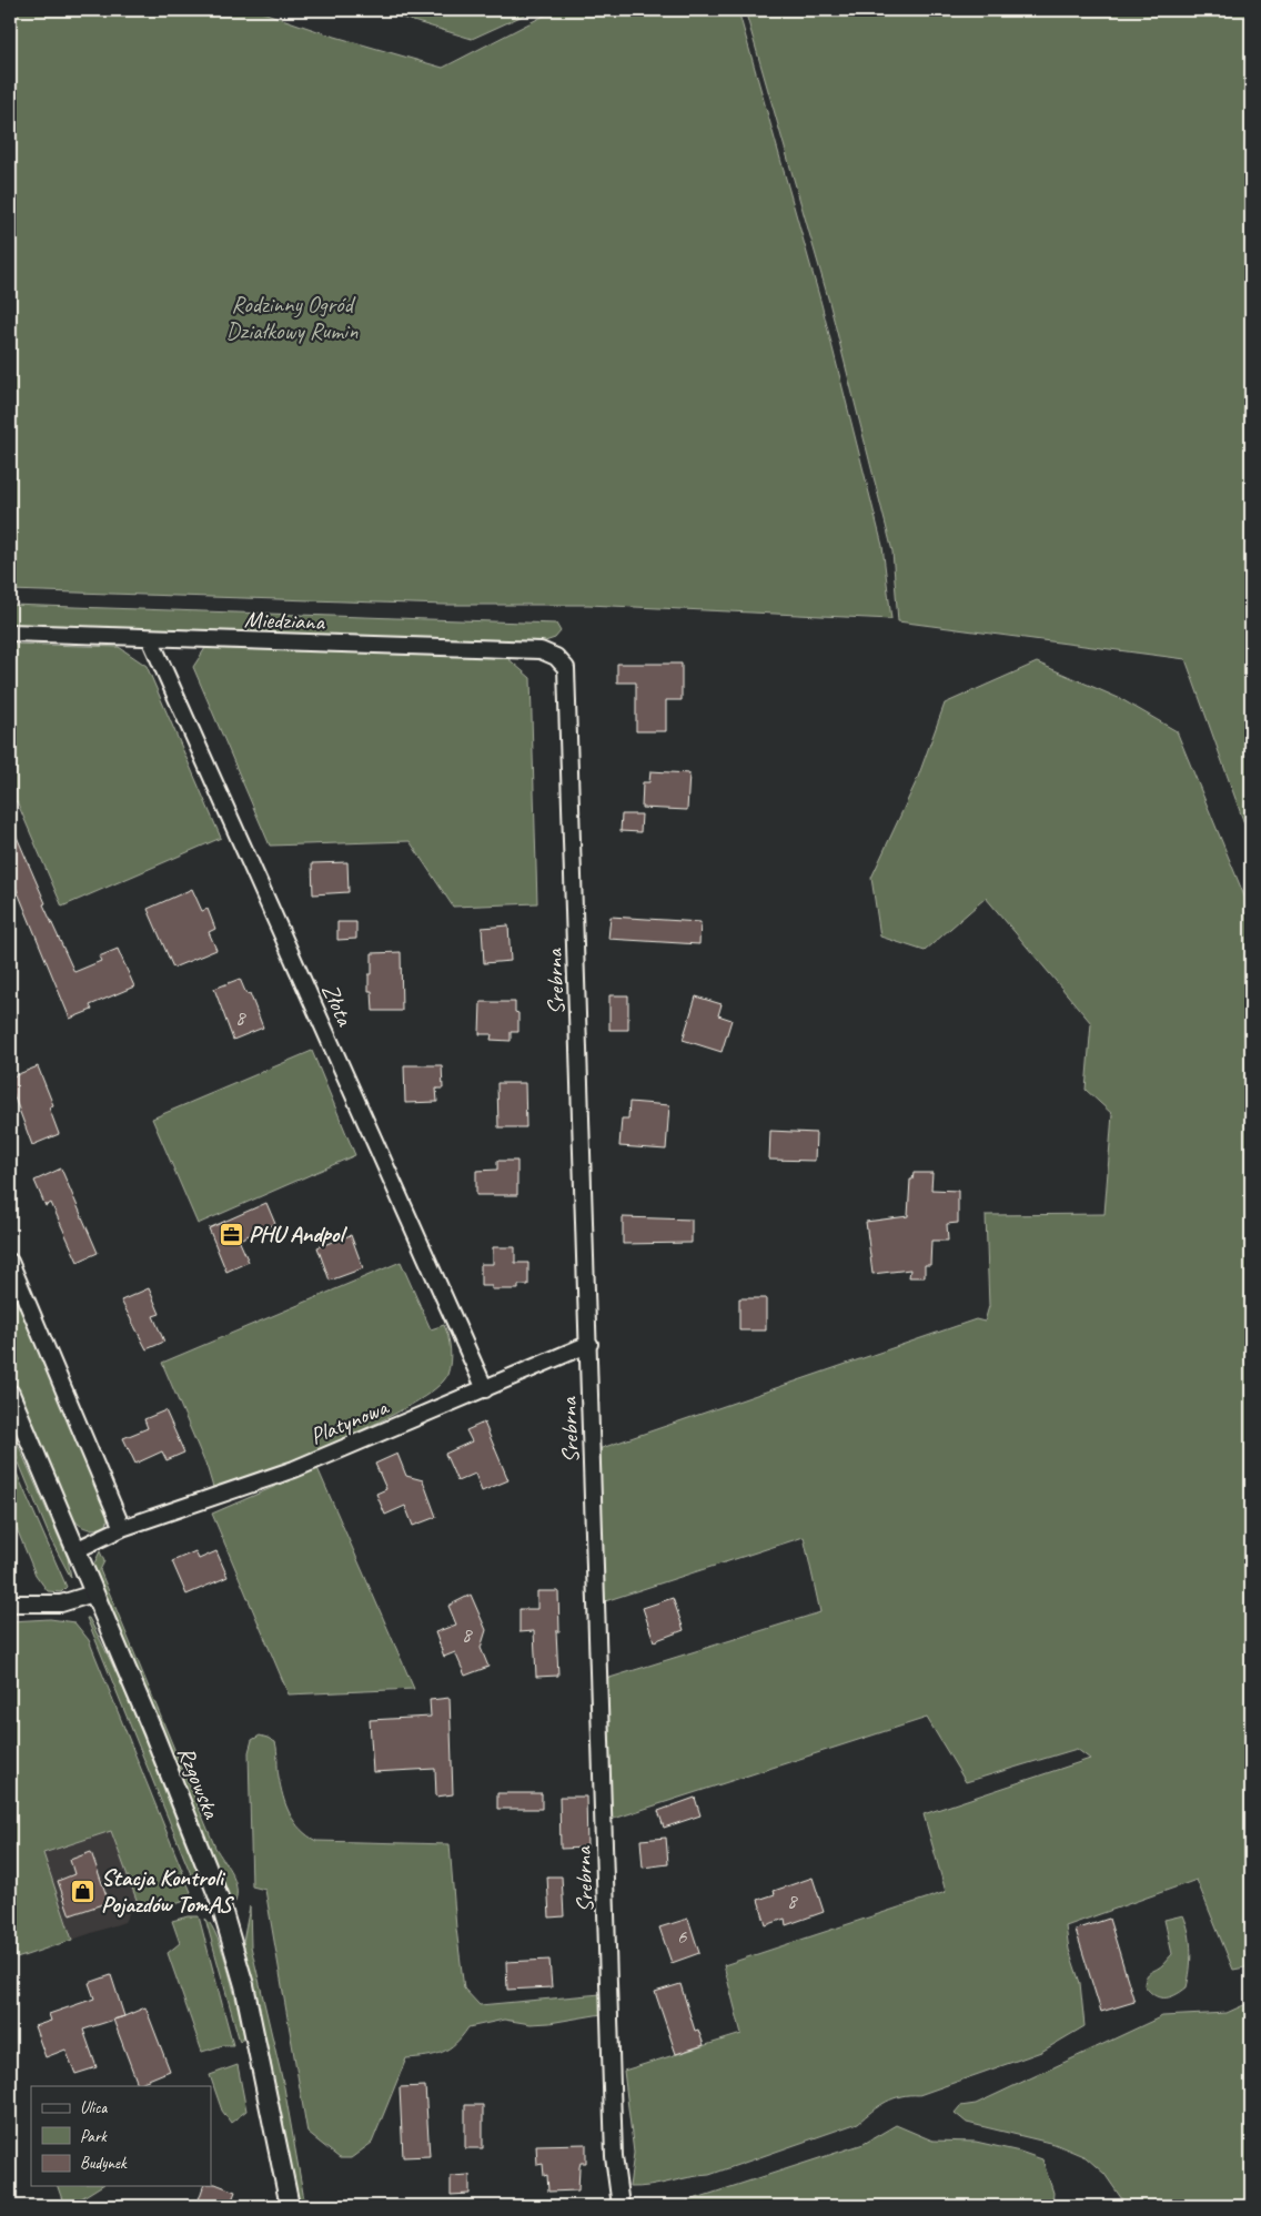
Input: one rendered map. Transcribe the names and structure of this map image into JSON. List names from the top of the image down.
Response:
{
  "streets": {
    "street": [
      "Miedziana",
      "Srebrna",
      "Złota",
      "Platynowa",
      "Rzgowska"
    ]
  },
  "crossings": [
    ["Miedziana", "Srebrna"],
    ["Miedziana", "Złota"],
    ["Srebrna", "Platynowa"],
    ["Złota", "Platynowa"],
    ["Platynowa", "Rzgowska"]
  ],
  "parks": ["Rodzinny Ogród Działkowy Rumin"],
  "places": {
    "office": ["PHU Andpol"],
    "shop": ["Stacja Kontroli Pojazdów TomAS"]
  },
  "house_numbers": [
    "8",
    "8",
    "8",
    "6"
  ],
  "legend": ["Ulica", "Park", "Budynek"]
}
